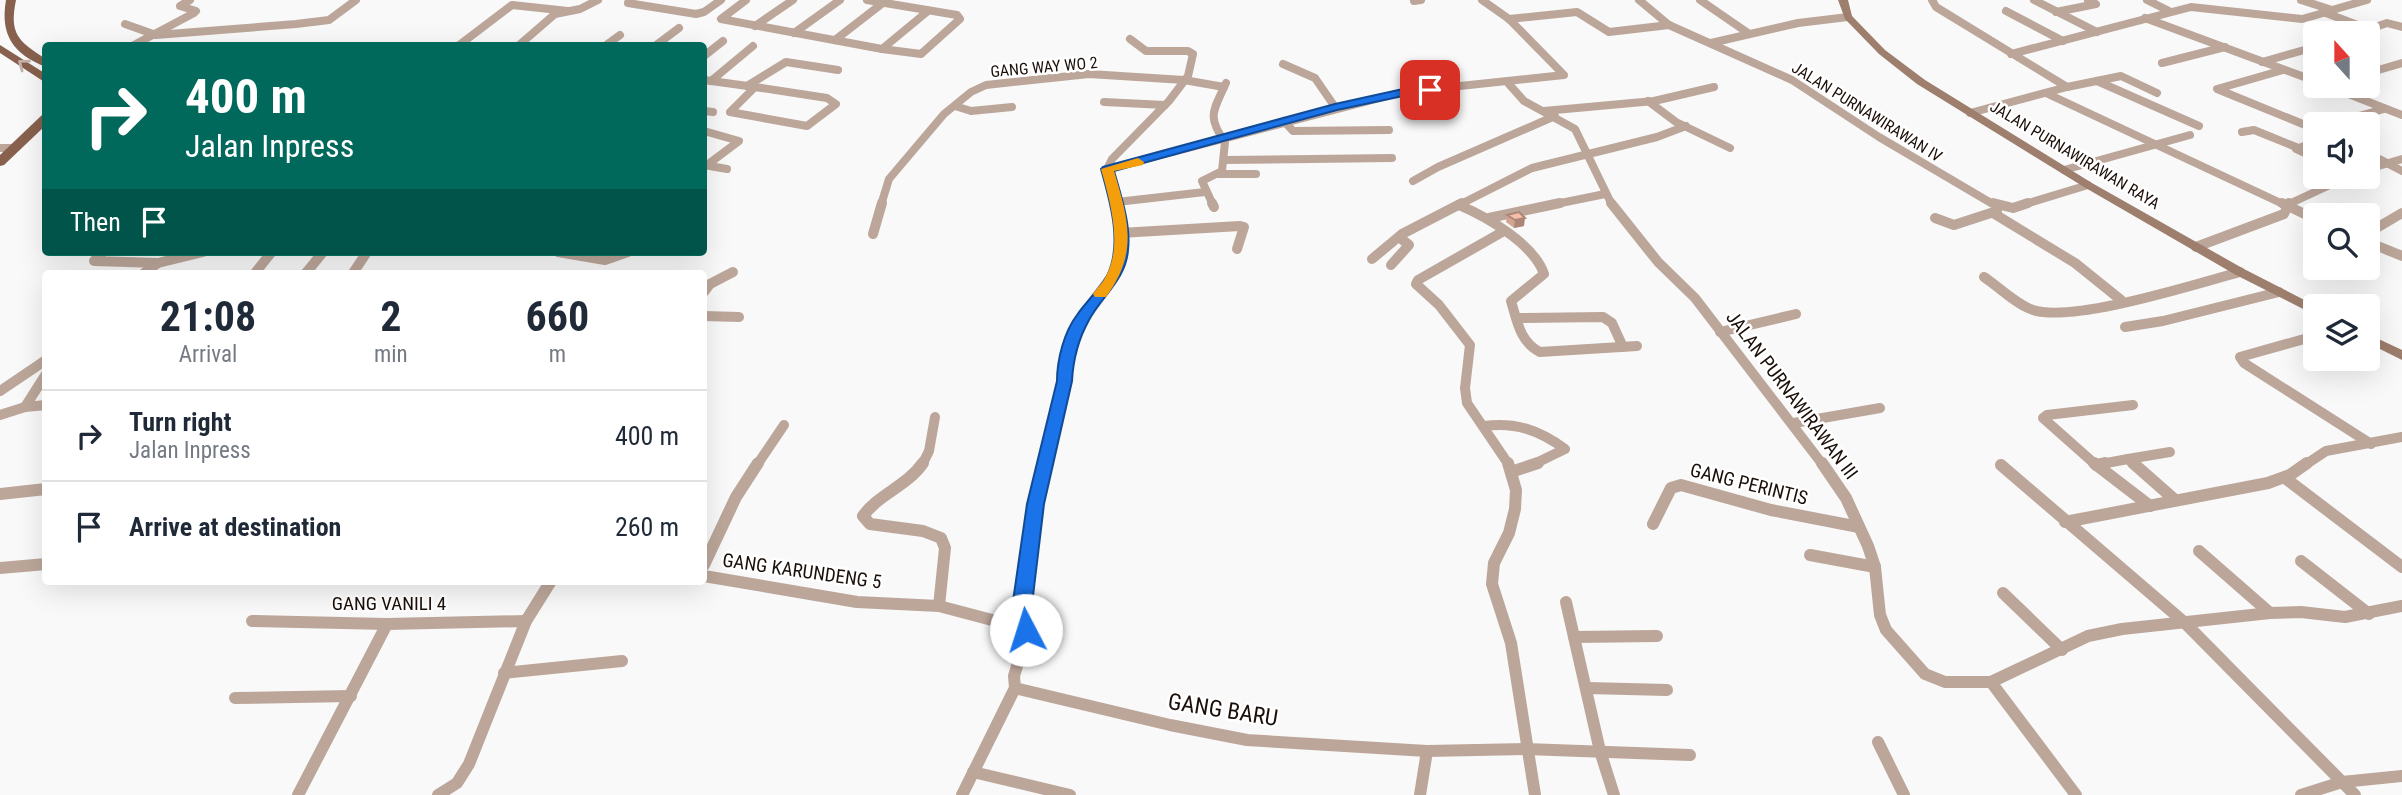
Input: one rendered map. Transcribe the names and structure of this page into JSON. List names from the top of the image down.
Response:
{
  "streets": {
    "street": [
      "GANG WAY WO 2",
      "JALAN PURNAWIRAWAN IV",
      "JALAN PURNAWIRAWAN RAYA",
      "JALAN PURNAWIRAWAN III",
      "GANG PERINTIS",
      "GANG KARUNDENG 5",
      "GANG VANILI 4",
      "GANG BARU"
    ]
  },
  "crossings": [
    ["JALAN PURNAWIRAWAN III", "GANG PERINTIS"]
  ],
  "north": "top",
  "page": {
    "turn": ["400 m", "Jalan Inpress"],
    "then": "Then",
    "eta": [
      "21:08",
      "Arrival",
      "2",
      "min",
      "660",
      "m"
    ],
    "list": [
      {
        "name": "Turn right",
        "note": "Jalan Inpress",
        "value": "400 m"
      },
      {
        "name": "Arrive at destination",
        "value": "260 m"
      }
    ]
  }
}
